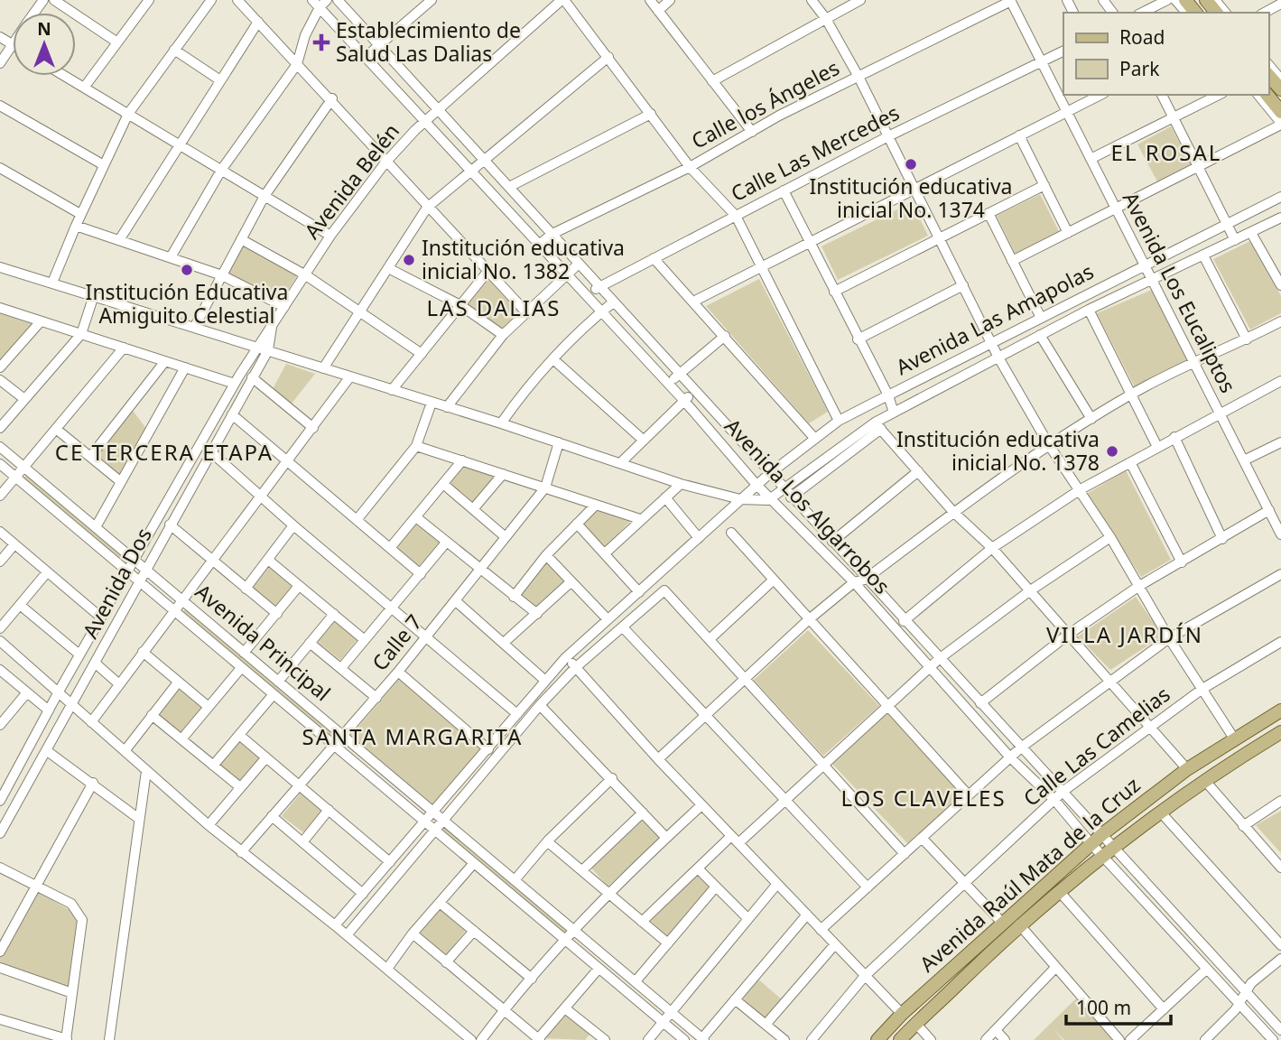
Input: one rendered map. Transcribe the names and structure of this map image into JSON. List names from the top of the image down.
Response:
{
  "streets": {
    "main road": ["Avenida Raúl Mata de la Cruz"],
    "street": [
      "Calle los Ángeles",
      "Calle Las Mercedes",
      "Avenida Belén",
      "Avenida Los Eucaliptos",
      "Avenida Las Amapolas",
      "Avenida Los Algarrobos",
      "Avenida Dos",
      "Avenida Principal",
      "Calle 7",
      "Calle Las Camelias"
    ]
  },
  "crossings": [
    ["Calle los Ángeles", "Avenida Los Eucaliptos"],
    ["Calle los Ángeles", "Avenida Los Algarrobos"],
    ["Calle Las Mercedes", "Avenida Los Eucaliptos"],
    ["Calle Las Mercedes", "Avenida Los Algarrobos"],
    ["Avenida Belén", "Avenida Los Algarrobos"],
    ["Avenida Belén", "Avenida Dos"],
    ["Avenida Los Eucaliptos", "Avenida Las Amapolas"],
    ["Avenida Las Amapolas", "Avenida Los Algarrobos"],
    ["Avenida Las Amapolas", "Avenida Principal"],
    ["Avenida Los Algarrobos", "Calle Las Camelias"],
    ["Avenida Los Algarrobos", "Avenida Raúl Mata de la Cruz"],
    ["Avenida Dos", "Avenida Principal"],
    ["Avenida Principal", "Calle 7"]
  ],
  "districts": [
    "EL ROSAL",
    "LAS DALIAS",
    "CE TERCERA ETAPA",
    "VILLA JARDÍN",
    "SANTA MARGARITA",
    "LOS CLAVELES"
  ],
  "places": {
    "health": ["Establecimiento de Salud Las Dalias"],
    "other": [
      "Institución educativa inicial No. 1374",
      "Institución educativa inicial No. 1382",
      "Institución Educativa Amiguito Celestial",
      "Institución educativa inicial No. 1378"
    ]
  },
  "legend": ["Road", "Park"],
  "scale_bar": "100 m",
  "north": "top"
}
